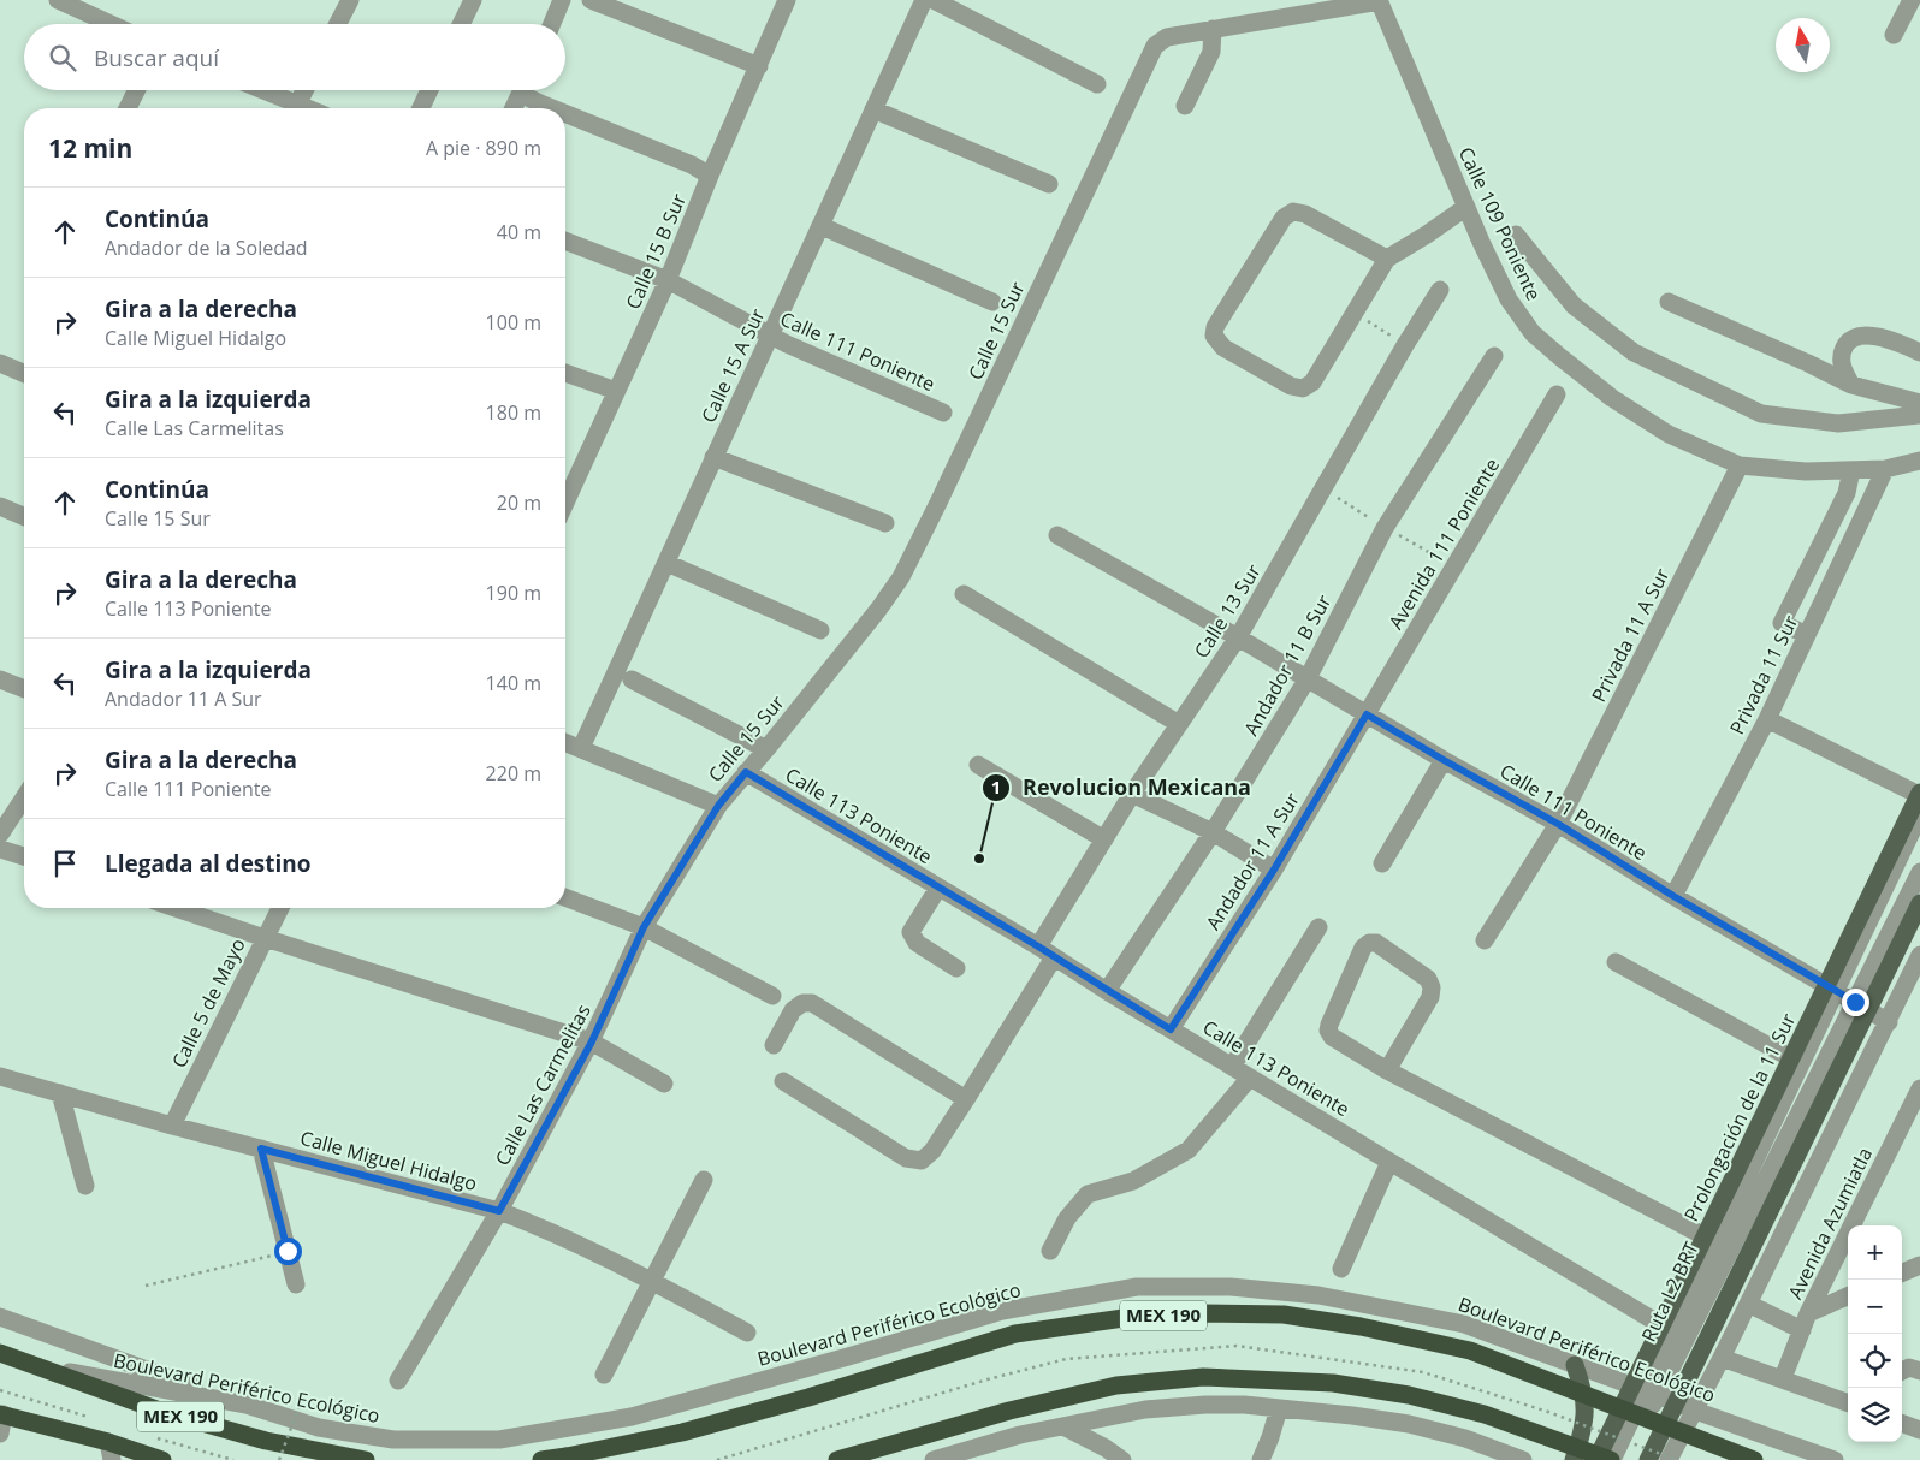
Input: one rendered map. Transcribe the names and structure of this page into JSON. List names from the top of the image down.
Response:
{
  "streets": {
    "highway": ["MEX 190", "Boulevard Periférico Ecológico"],
    "main road": ["Prolongación de la 11 Sur"],
    "street": [
      "Calle 109 Poniente",
      "Calle 15 B Sur",
      "Calle 15 Sur",
      "Calle 111 Poniente",
      "Calle 15 A Sur",
      "Avenida 111 Poniente",
      "Calle 13 Sur",
      "Privada 11 A Sur",
      "Andador 11 B Sur",
      "Privada 11 Sur",
      "Calle 113 Poniente",
      "Andador 11 A Sur",
      "Calle 5 de Mayo",
      "Calle Las Carmelitas",
      "Calle Miguel Hidalgo",
      "Avenida Azumiatla",
      "Ruta L2 BRT"
    ]
  },
  "crossings": [
    ["Calle 109 Poniente", "Calle 15 Sur"],
    ["Calle 109 Poniente", "Privada 11 A Sur"],
    ["Calle 109 Poniente", "Privada 11 Sur"],
    ["Calle 15 B Sur", "Calle 111 Poniente"],
    ["Calle 15 Sur", "Calle 113 Poniente"],
    ["Calle 15 Sur", "Calle Las Carmelitas"],
    ["Calle 111 Poniente", "Calle 15 A Sur"],
    ["Calle 111 Poniente", "Avenida 111 Poniente"],
    ["Calle 111 Poniente", "Calle 13 Sur"],
    ["Calle 111 Poniente", "Privada 11 A Sur"],
    ["Calle 111 Poniente", "Andador 11 B Sur"],
    ["Calle 111 Poniente", "Privada 11 Sur"],
    ["Calle 111 Poniente", "Andador 11 A Sur"],
    ["Calle 111 Poniente", "Prolongación de la 11 Sur"],
    ["Calle 111 Poniente", "Ruta L2 BRT"],
    ["Avenida 111 Poniente", "Andador 11 A Sur"],
    ["Calle 13 Sur", "Calle 113 Poniente"],
    ["Andador 11 B Sur", "Calle 113 Poniente"],
    ["Calle 113 Poniente", "Andador 11 A Sur"],
    ["Calle 113 Poniente", "Prolongación de la 11 Sur"],
    ["Calle 5 de Mayo", "Calle Miguel Hidalgo"],
    ["Calle Las Carmelitas", "Calle Miguel Hidalgo"],
    ["Prolongación de la 11 Sur", "Ruta L2 BRT"],
    ["Prolongación de la 11 Sur", "Boulevard Periférico Ecológico"],
    ["Ruta L2 BRT", "Boulevard Periférico Ecológico"]
  ],
  "places": ["Revolucion Mexicana"],
  "north": "top",
  "page": {
    "search": "Buscar aquí",
    "heading": ["12 min", "A pie · 890 m"],
    "list": [
      ["Continúa", "Andador de la Soledad", "40 m"],
      ["Gira a la derecha", "Calle Miguel Hidalgo", "100 m"],
      ["Gira a la izquierda", "Calle Las Carmelitas", "180 m"],
      ["Continúa", "Calle 15 Sur", "20 m"],
      ["Gira a la derecha", "Calle 113 Poniente", "190 m"],
      ["Gira a la izquierda", "Andador 11 A Sur", "140 m"],
      ["Gira a la derecha", "Calle 111 Poniente", "220 m"],
      "Llegada al destino"
    ],
    "map_buttons": ["+", "−"]
  }
}
